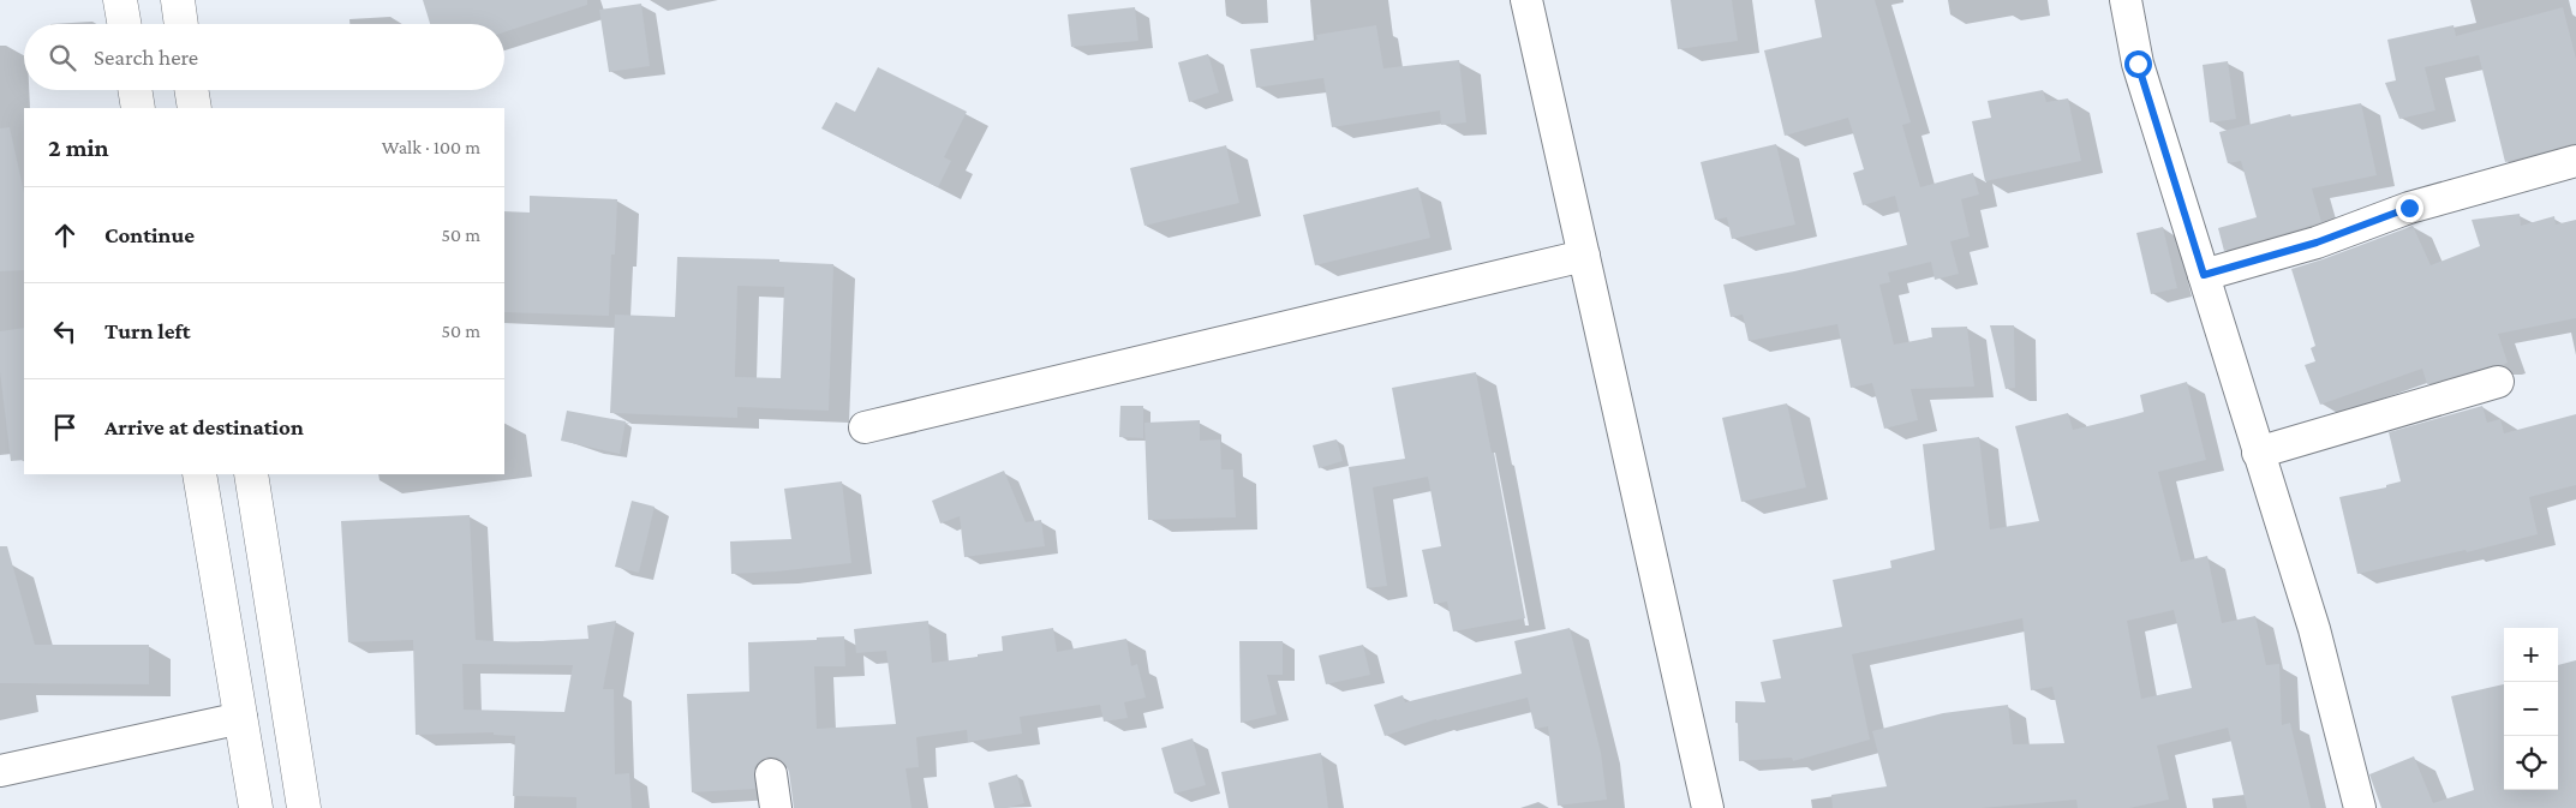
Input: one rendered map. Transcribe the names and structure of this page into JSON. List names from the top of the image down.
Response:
{
  "page": {
    "search": "Search here",
    "heading": ["2 min", "Walk · 100 m"],
    "list": [
      ["Continue", "50 m"],
      ["Turn left", "50 m"],
      "Arrive at destination"
    ],
    "map_buttons": ["+", "−"]
  }
}
